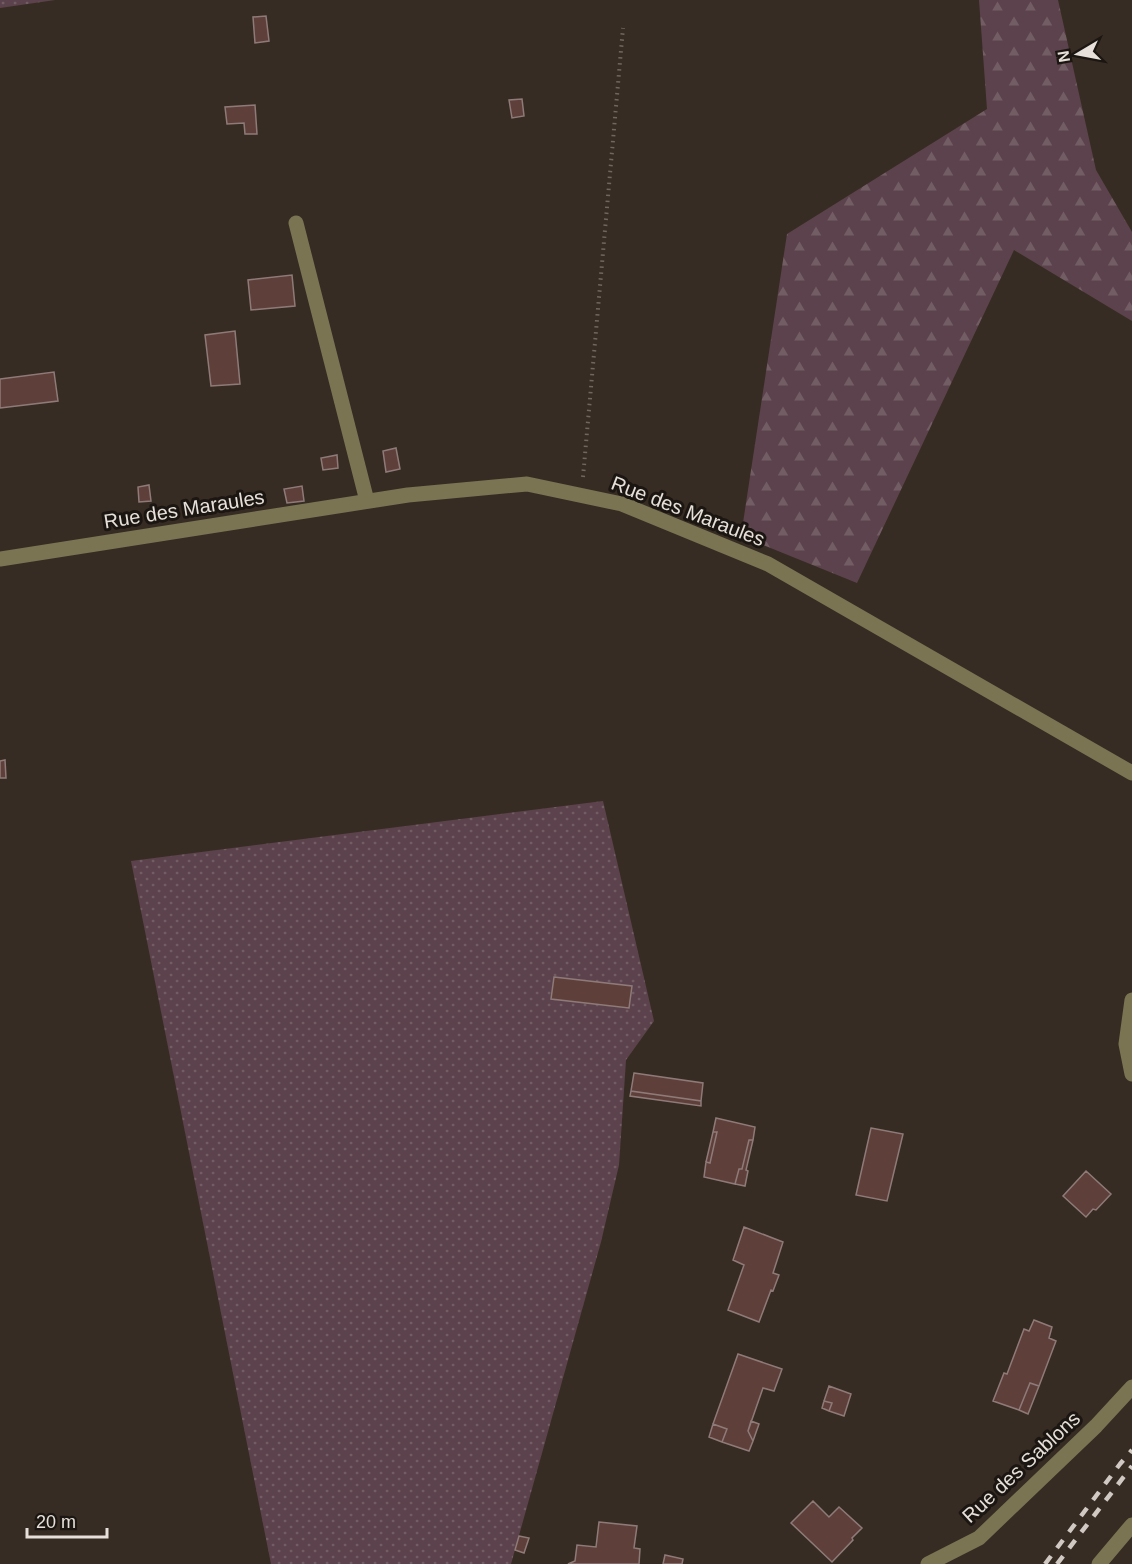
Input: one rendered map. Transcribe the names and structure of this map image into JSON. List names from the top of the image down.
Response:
{
  "streets": {
    "street": ["Rue des Maraules", "Rue des Sablons"]
  },
  "scale_bar": "20 m",
  "north": "left"
}
